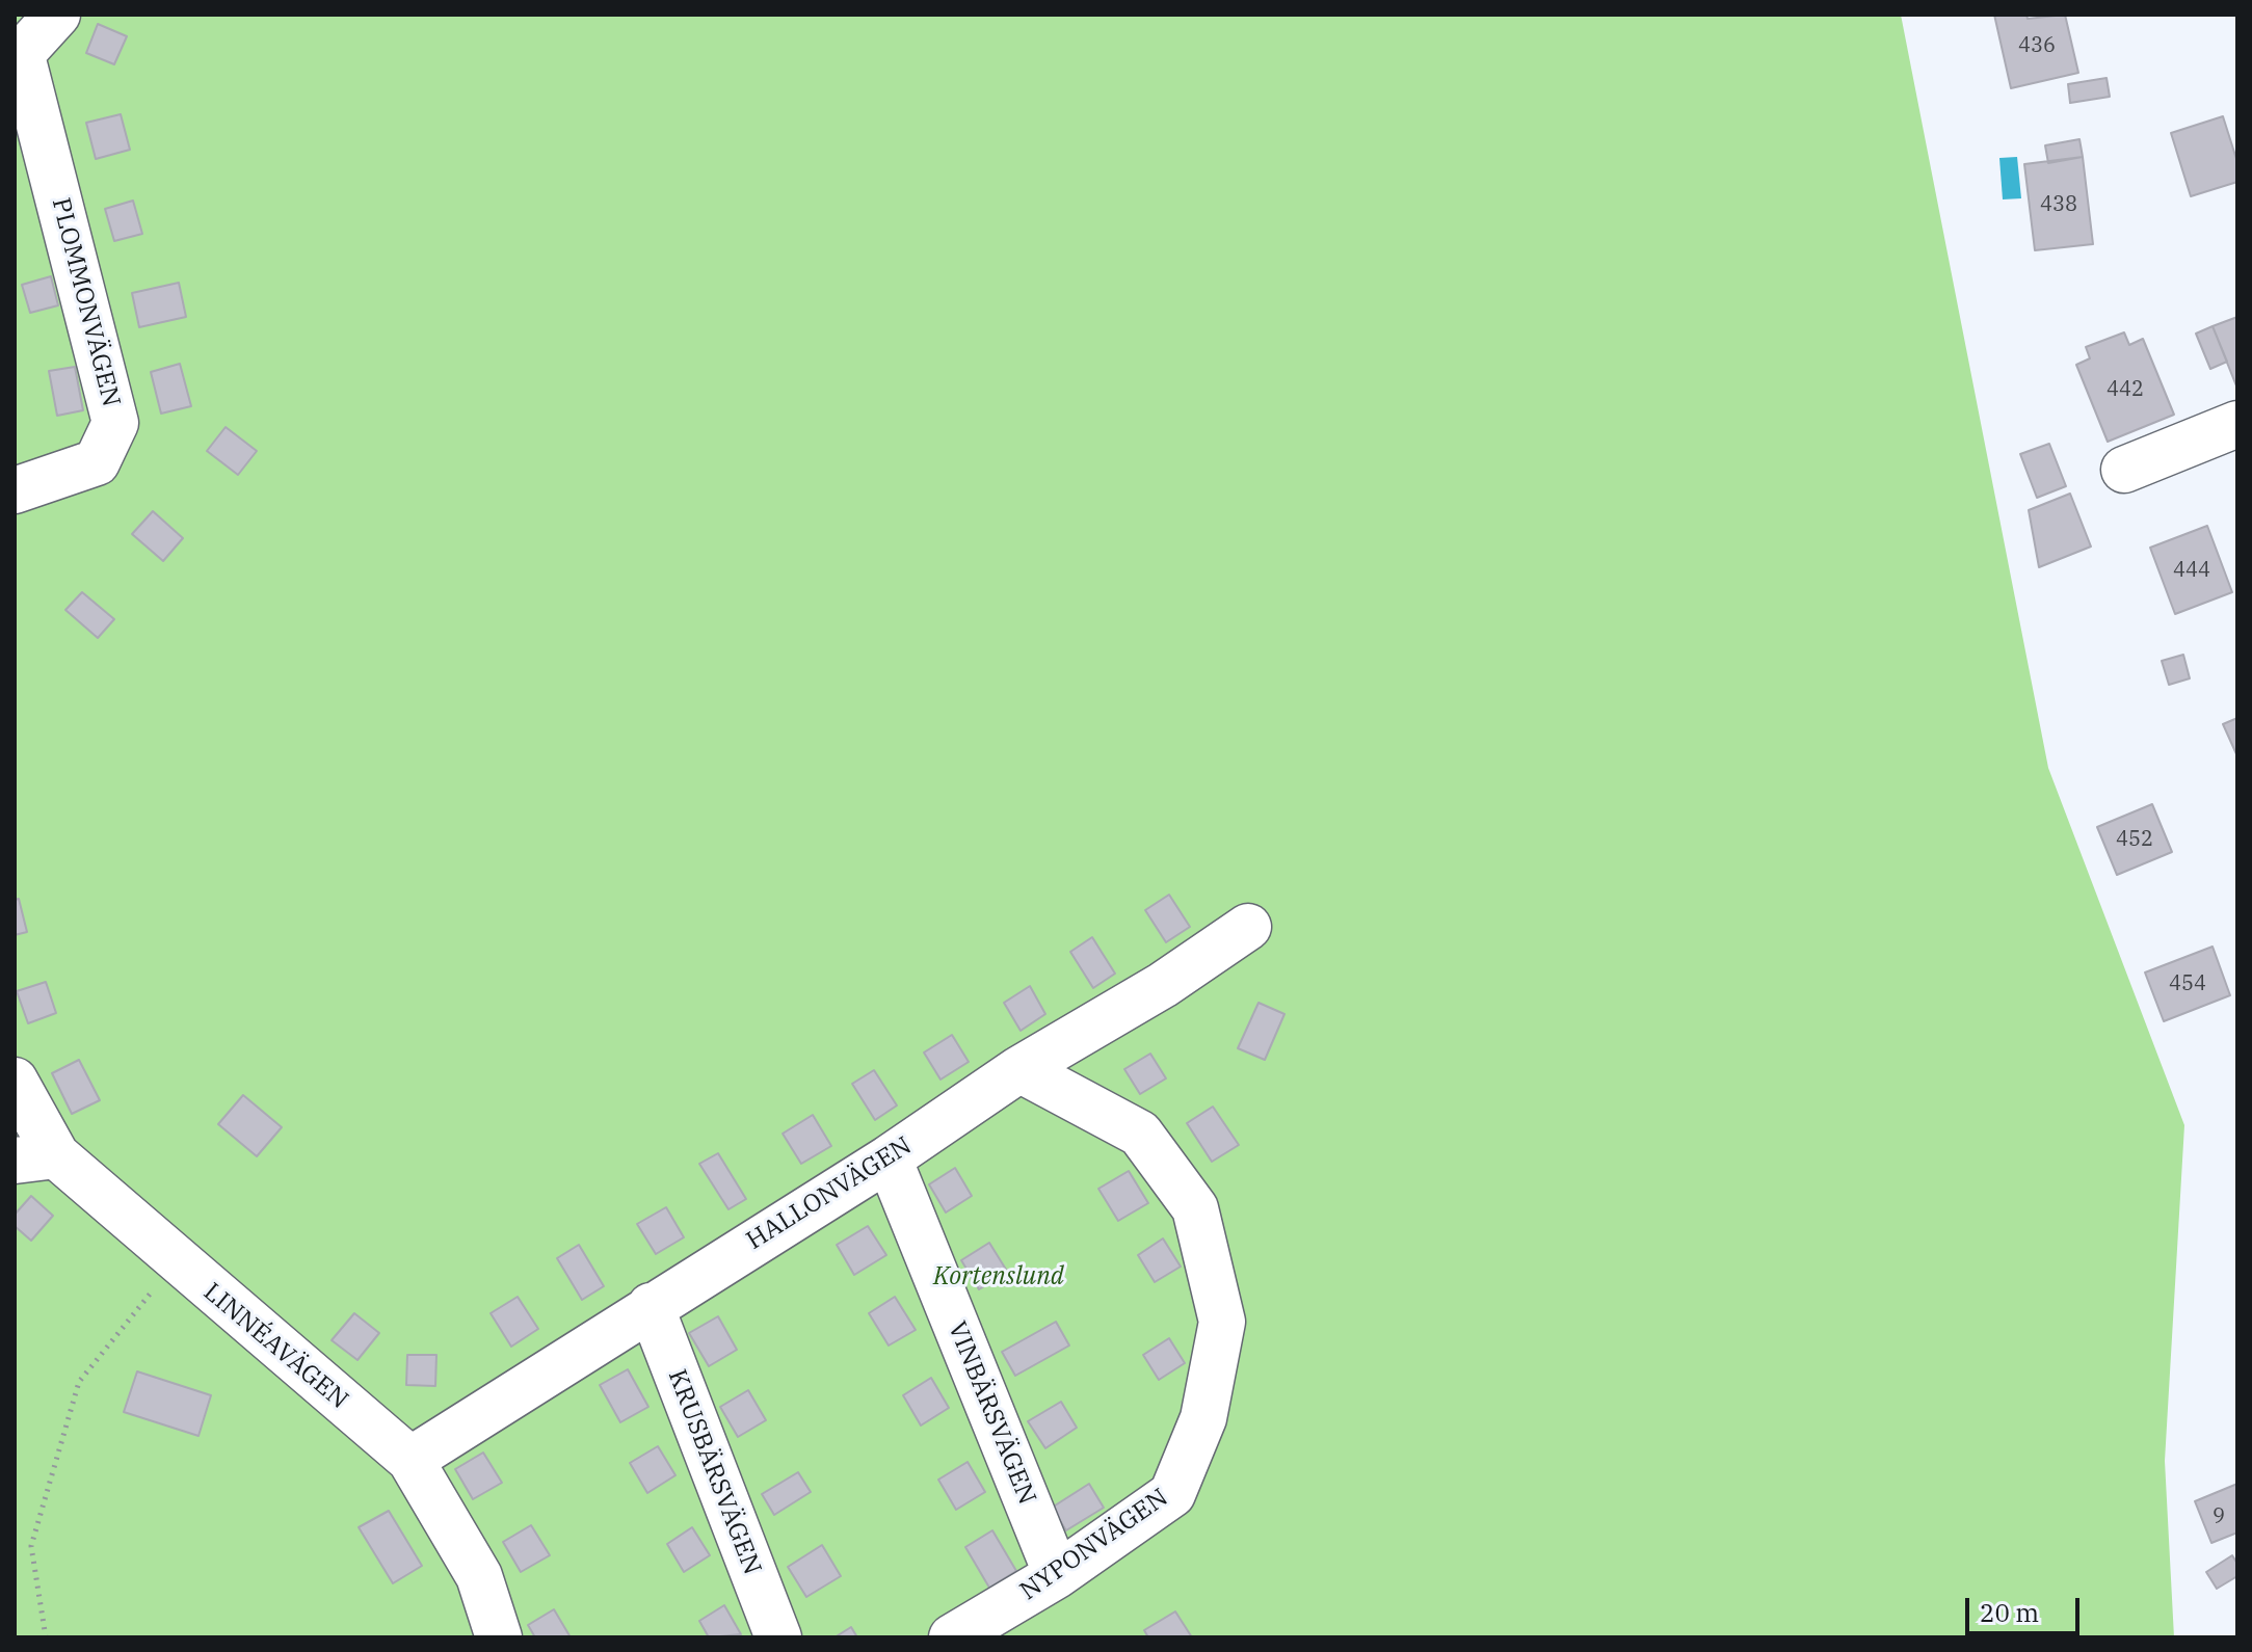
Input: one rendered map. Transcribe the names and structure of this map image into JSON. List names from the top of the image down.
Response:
{
  "streets": {
    "street": [
      "PLOMMONVÄGEN",
      "HALLONVÄGEN",
      "LINNÉAVÄGEN",
      "VINBÄRSVÄGEN",
      "KRUSBÄRSVÄGEN",
      "NYPONVÄGEN"
    ]
  },
  "crossings": [
    ["HALLONVÄGEN", "LINNÉAVÄGEN"],
    ["HALLONVÄGEN", "VINBÄRSVÄGEN"],
    ["HALLONVÄGEN", "KRUSBÄRSVÄGEN"],
    ["HALLONVÄGEN", "NYPONVÄGEN"],
    ["VINBÄRSVÄGEN", "NYPONVÄGEN"]
  ],
  "parks": ["Kortenslund"],
  "house_numbers": [
    "436",
    "438",
    "442",
    "444",
    "452",
    "454",
    "9"
  ],
  "scale_bar": "20 m"
}
